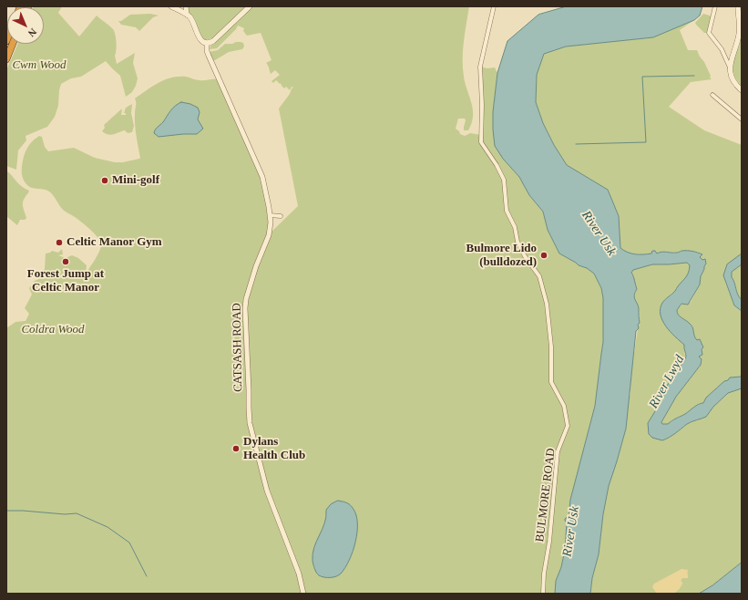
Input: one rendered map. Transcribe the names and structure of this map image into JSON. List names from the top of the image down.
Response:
{
  "streets": {
    "street": ["CATSASH ROAD", "BULMORE ROAD"]
  },
  "water": ["River Usk", "River Lwyd"],
  "parks": ["Cwm Wood", "Coldra Wood"],
  "places": [
    "Mini-golf",
    "Celtic Manor Gym",
    "Bulmore Lido (bulldozed)",
    "Forest Jump at Celtic Manor",
    "Dylans Health Club"
  ],
  "north": "bottom right"
}
